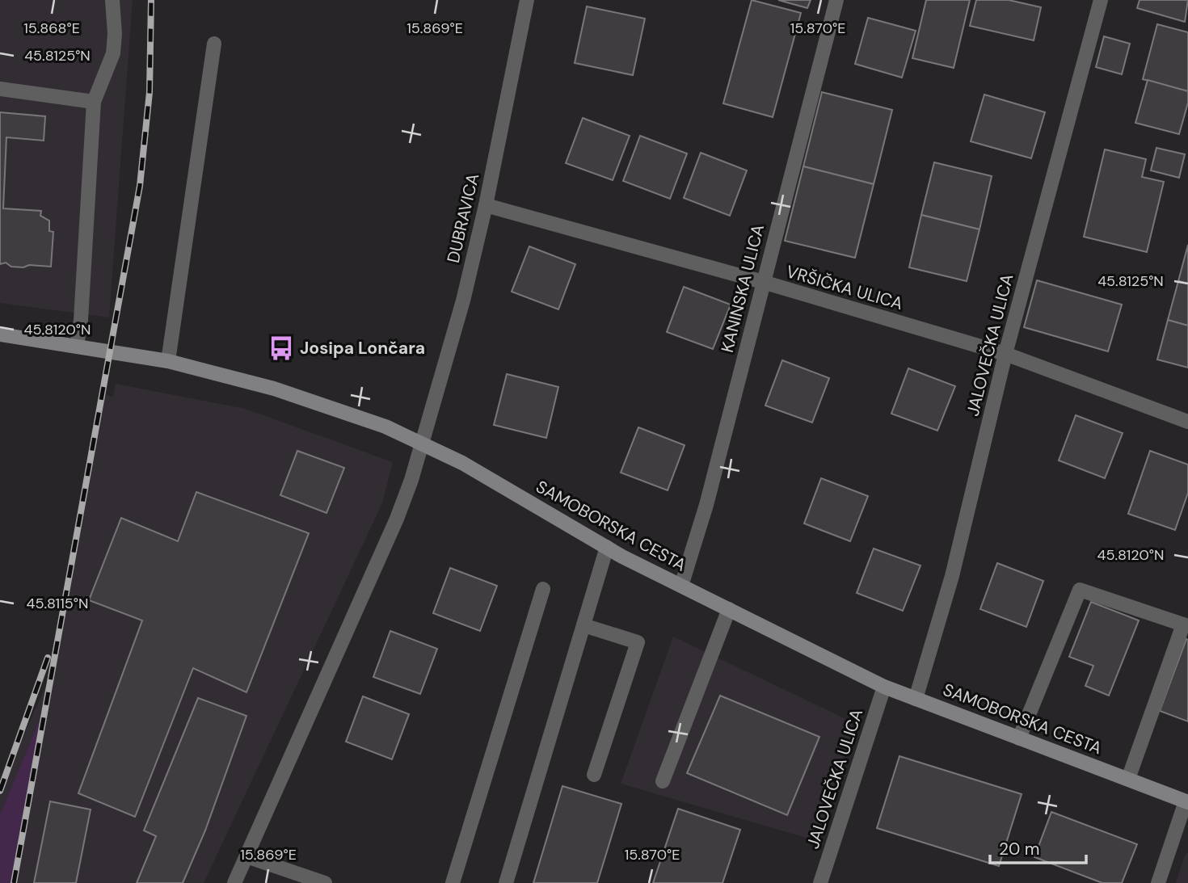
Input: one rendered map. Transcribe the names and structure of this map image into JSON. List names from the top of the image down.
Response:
{
  "streets": {
    "street": [
      "DUBRAVICA",
      "VRŠIČKA ULICA",
      "KANINSKA ULICA",
      "JALOVEČKA ULICA",
      "SAMOBORSKA CESTA"
    ]
  },
  "crossings": [
    ["DUBRAVICA", "VRŠIČKA ULICA"],
    ["DUBRAVICA", "SAMOBORSKA CESTA"],
    ["VRŠIČKA ULICA", "KANINSKA ULICA"],
    ["VRŠIČKA ULICA", "JALOVEČKA ULICA"],
    ["KANINSKA ULICA", "SAMOBORSKA CESTA"],
    ["JALOVEČKA ULICA", "SAMOBORSKA CESTA"]
  ],
  "places": {
    "bus stop": ["Josipa Lončara"]
  },
  "scale_bar": "20 m",
  "coordinates": [
    "15.868°E",
    "15.869°E",
    "15.870°E",
    "45.8125°N",
    "45.8120°N",
    "45.8115°N"
  ]
}
